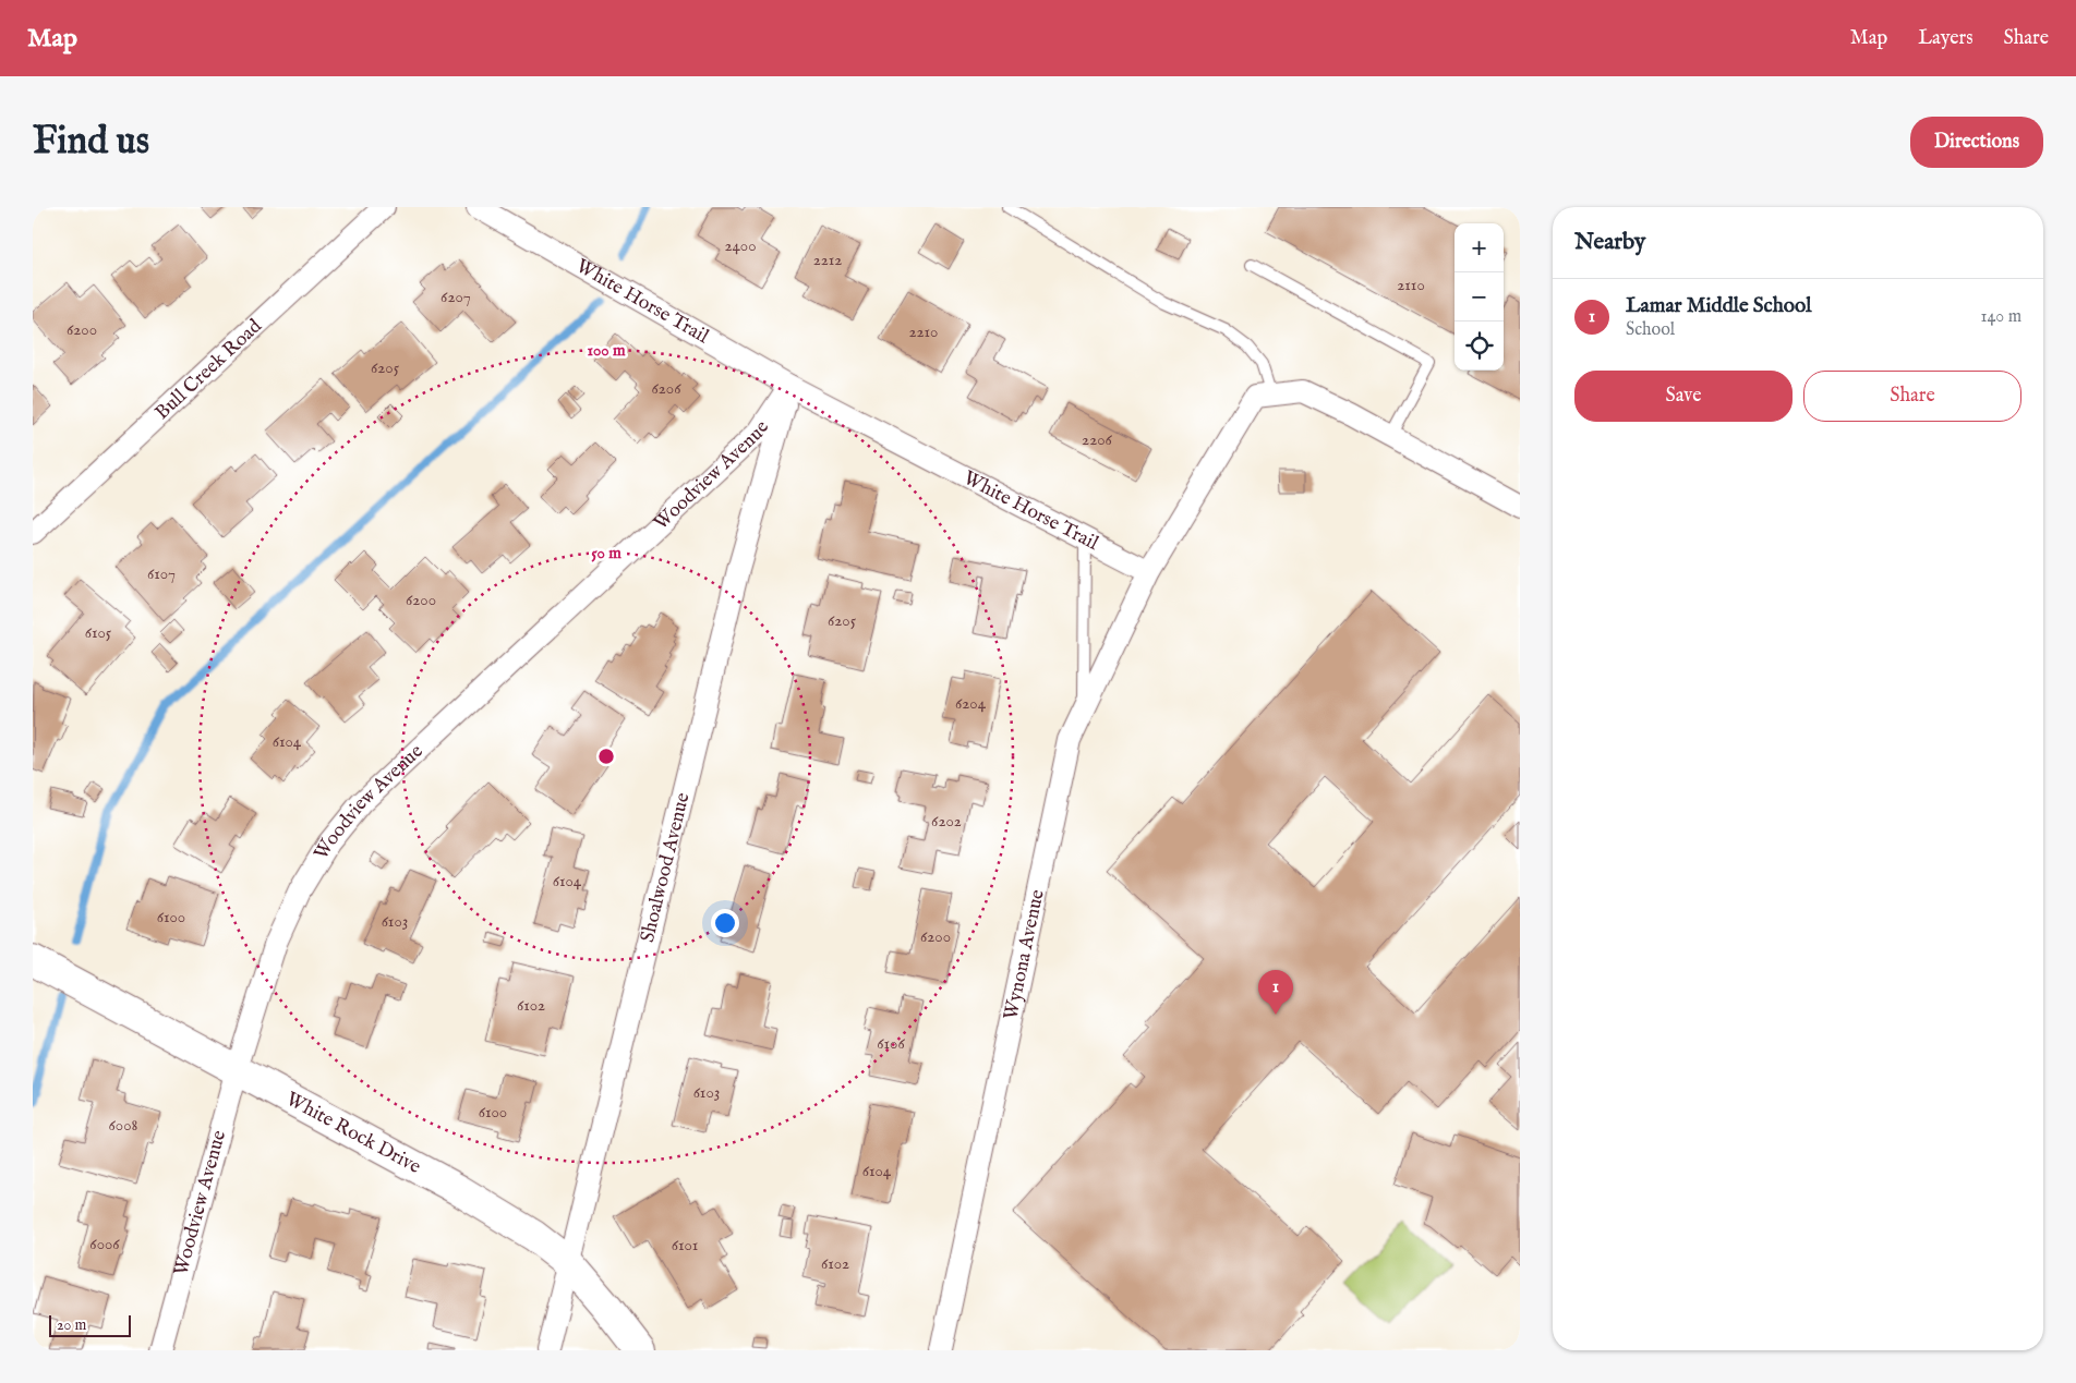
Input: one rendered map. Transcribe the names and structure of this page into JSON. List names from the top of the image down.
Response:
{
  "streets": {
    "street": [
      "White Horse Trail",
      "Bull Creek Road",
      "Woodview Avenue",
      "Shoalwood Avenue",
      "Wynona Avenue",
      "White Rock Drive"
    ]
  },
  "crossings": [
    ["White Horse Trail", "Woodview Avenue"],
    ["White Horse Trail", "Shoalwood Avenue"],
    ["White Horse Trail", "Wynona Avenue"],
    ["Woodview Avenue", "Shoalwood Avenue"],
    ["Woodview Avenue", "White Rock Drive"],
    ["Shoalwood Avenue", "White Rock Drive"]
  ],
  "house_numbers": [
    "2400",
    "2212",
    "2110",
    "6207",
    "6200",
    "2210",
    "6205",
    "6206",
    "2206",
    "6107",
    "6200",
    "6205",
    "6105",
    "6204",
    "6104",
    "6202",
    "6104",
    "6100",
    "6103",
    "6200",
    "6102",
    "6106",
    "6103",
    "6100",
    "6008",
    "6104",
    "6006",
    "6101",
    "6102"
  ],
  "scale_bar": "20 m",
  "page": {
    "header": "Map",
    "nav": ["Map", "Layers", "Share"],
    "buttons": [
      "Directions",
      ["Save", "Share"]
    ],
    "title": "Find us",
    "heading": "Nearby",
    "map_buttons": ["+", "−"],
    "list": [
      {
        "mark": "1",
        "name": "Lamar Middle School",
        "note": "School",
        "value": "140 m"
      }
    ],
    "pins": "1",
    "scale": "20 m"
  },
  "rings": ["100 m", "50 m"]
}
